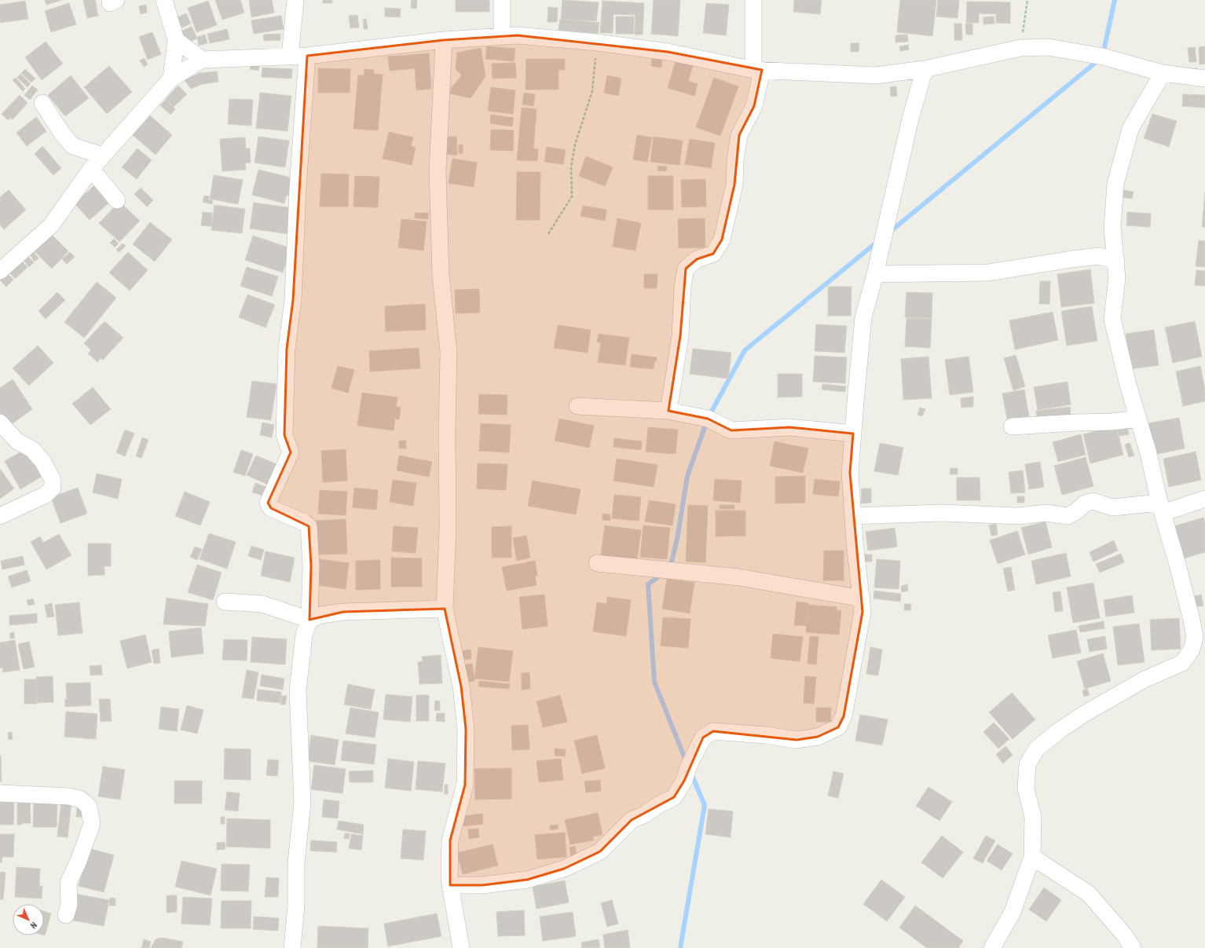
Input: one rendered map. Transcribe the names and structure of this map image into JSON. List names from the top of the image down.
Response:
{
  "north": "bottom right"
}
